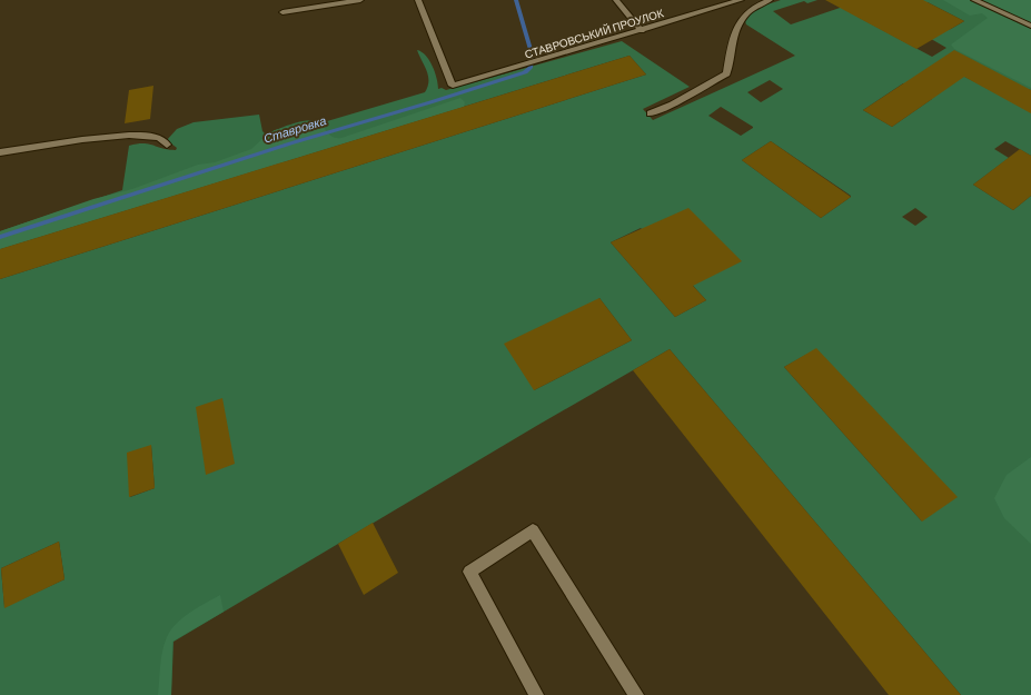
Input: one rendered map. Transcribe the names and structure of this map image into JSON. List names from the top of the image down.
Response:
{
  "streets": {
    "street": ["СТАВРОВСЬКИЙ ПРОУЛОК"]
  },
  "water": ["Ставровка"]
}
